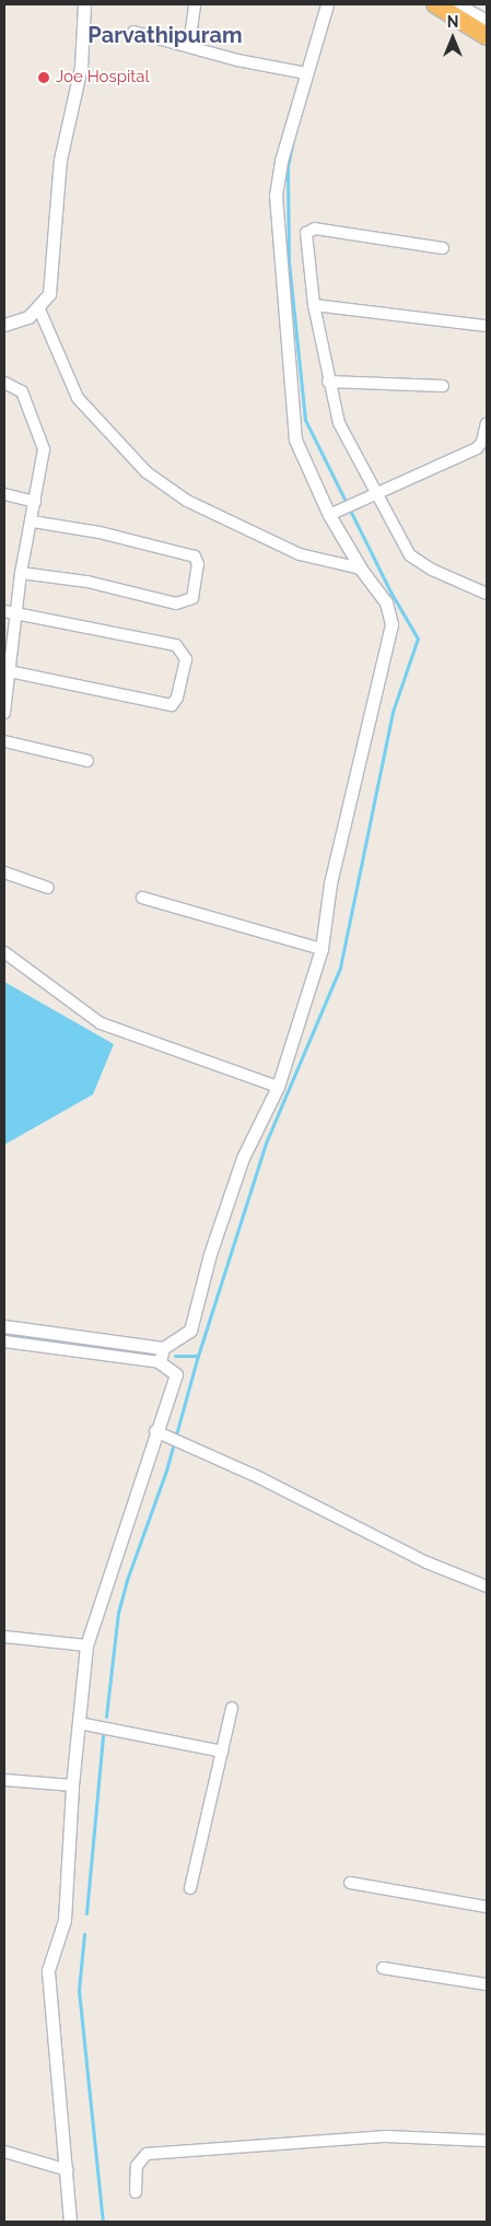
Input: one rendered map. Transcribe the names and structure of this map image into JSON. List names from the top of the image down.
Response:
{
  "districts": ["Parvathipuram"],
  "places": ["Joe Hospital"],
  "north": "top"
}
